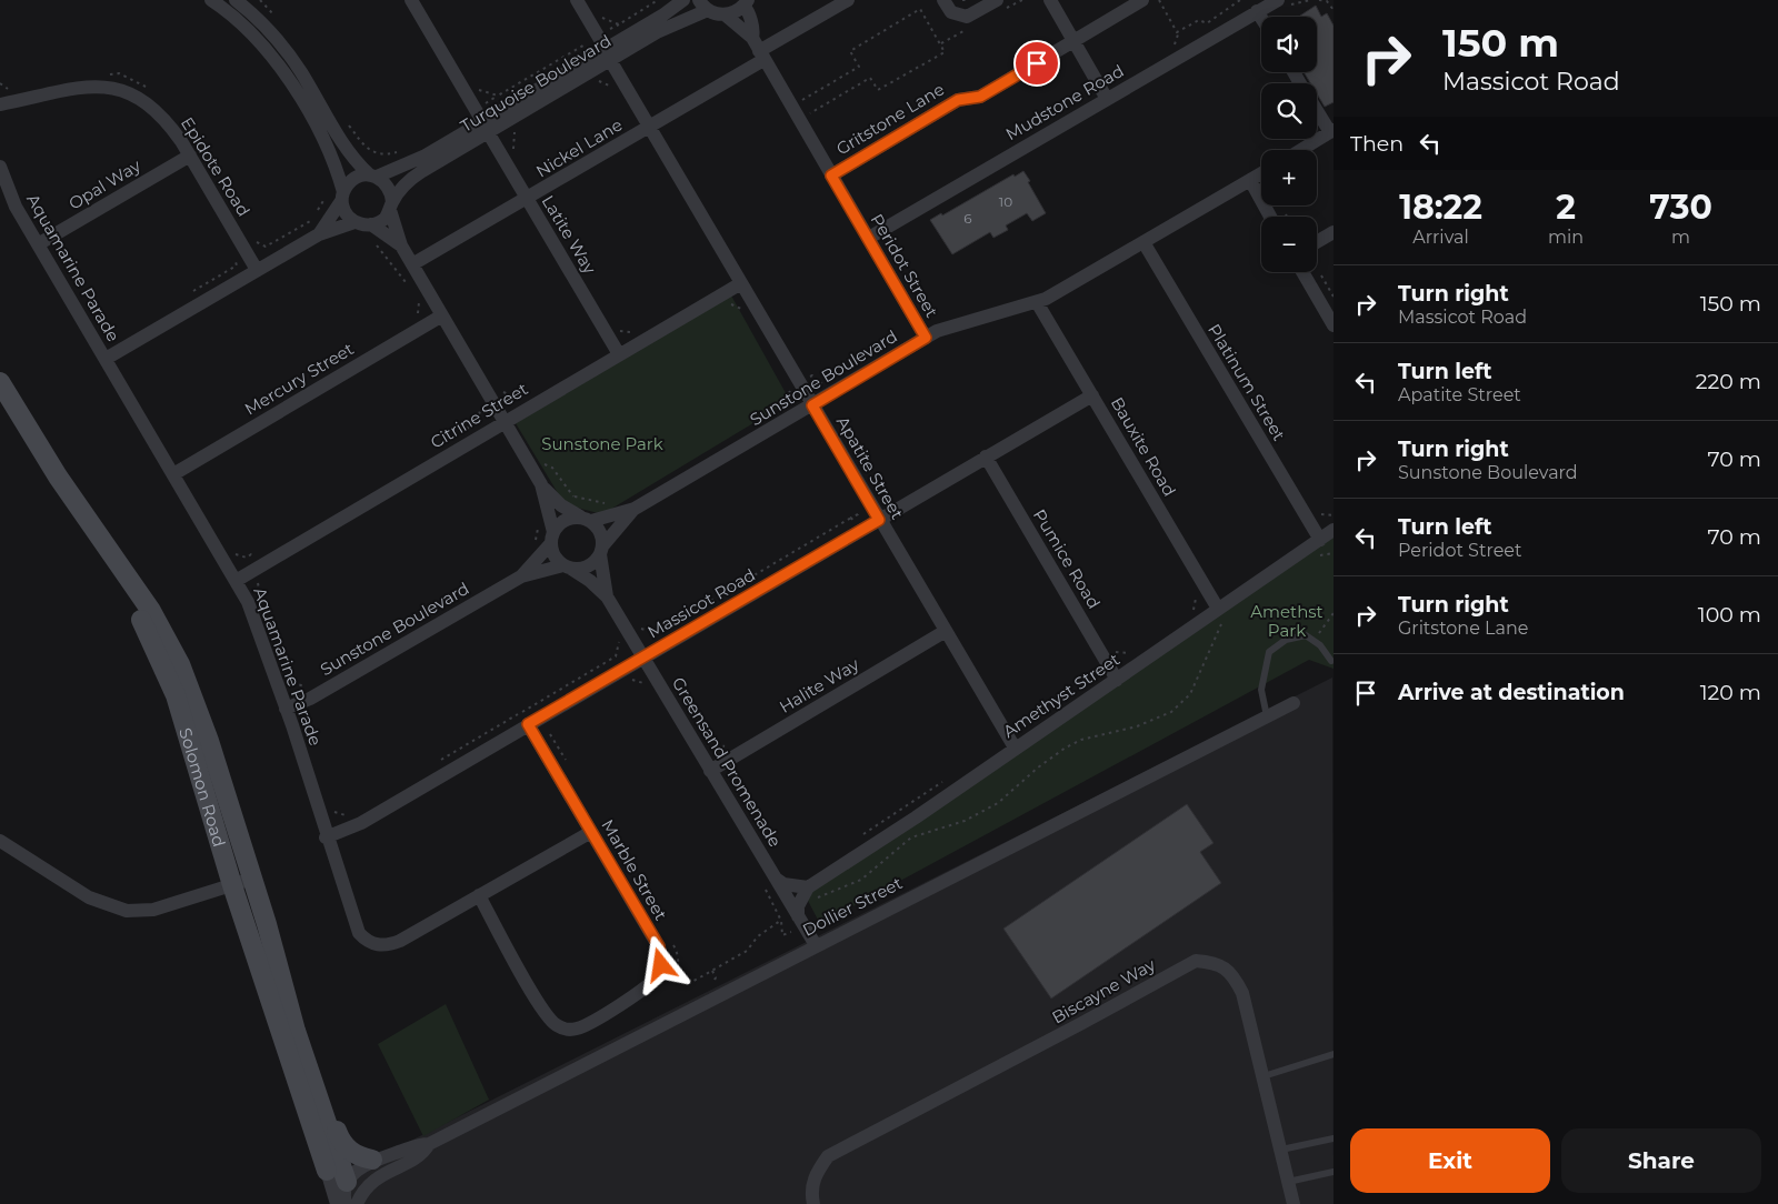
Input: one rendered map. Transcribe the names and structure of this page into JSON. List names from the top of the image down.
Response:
{
  "streets": {
    "main road": ["Solomon Road"],
    "street": [
      "Turquoise Boulevard",
      "Mudstone Road",
      "Gritstone Lane",
      "Nickel Lane",
      "Epidote Road",
      "Opal Way",
      "Latite Way",
      "Peridot Street",
      "Aquamarine Parade",
      "Sunstone Boulevard",
      "Mercury Street",
      "Platinum Street",
      "Citrine Street",
      "Bauxite Road",
      "Apatite Street",
      "Pumice Road",
      "Massicot Road",
      "Halite Way",
      "Amethyst Street",
      "Greensand Promenade",
      "Marble Street",
      "Dollier Street",
      "Biscayne Way"
    ]
  },
  "crossings": [
    ["Turquoise Boulevard", "Latite Way"],
    ["Turquoise Boulevard", "Apatite Street"],
    ["Mudstone Road", "Peridot Street"],
    ["Gritstone Lane", "Peridot Street"],
    ["Nickel Lane", "Latite Way"],
    ["Nickel Lane", "Peridot Street"],
    ["Nickel Lane", "Apatite Street"],
    ["Epidote Road", "Opal Way"],
    ["Opal Way", "Aquamarine Parade"],
    ["Latite Way", "Citrine Street"],
    ["Peridot Street", "Sunstone Boulevard"],
    ["Aquamarine Parade", "Sunstone Boulevard"],
    ["Aquamarine Parade", "Mercury Street"],
    ["Aquamarine Parade", "Citrine Street"],
    ["Aquamarine Parade", "Massicot Road"],
    ["Aquamarine Parade", "Marble Street"],
    ["Sunstone Boulevard", "Platinum Street"],
    ["Sunstone Boulevard", "Bauxite Road"],
    ["Sunstone Boulevard", "Apatite Street"],
    ["Sunstone Boulevard", "Greensand Promenade"],
    ["Platinum Street", "Amethyst Street"],
    ["Citrine Street", "Apatite Street"],
    ["Bauxite Road", "Massicot Road"],
    ["Bauxite Road", "Amethyst Street"],
    ["Apatite Street", "Massicot Road"],
    ["Apatite Street", "Halite Way"],
    ["Apatite Street", "Amethyst Street"],
    ["Pumice Road", "Massicot Road"],
    ["Pumice Road", "Amethyst Street"],
    ["Massicot Road", "Greensand Promenade"],
    ["Massicot Road", "Marble Street"],
    ["Halite Way", "Greensand Promenade"],
    ["Greensand Promenade", "Dollier Street"],
    ["Solomon Road", "Dollier Street"]
  ],
  "parks": ["Sunstone Park", "Amethst Park"],
  "house_numbers": ["10", "6"],
  "page": {
    "turn": ["150 m", "Massicot Road"],
    "map_buttons": ["+", "−"],
    "then": "Then",
    "eta": [
      "18:22",
      "Arrival",
      "2",
      "min",
      "730",
      "m"
    ],
    "list": [
      {
        "name": "Turn right",
        "note": "Massicot Road",
        "value": "150 m"
      },
      {
        "name": "Turn left",
        "note": "Apatite Street",
        "value": "220 m"
      },
      {
        "name": "Turn right",
        "note": "Sunstone Boulevard",
        "value": "70 m"
      },
      {
        "name": "Turn left",
        "note": "Peridot Street",
        "value": "70 m"
      },
      {
        "name": "Turn right",
        "note": "Gritstone Lane",
        "value": "100 m"
      },
      {
        "name": "Arrive at destination",
        "value": "120 m"
      }
    ],
    "buttons": ["Exit", "Share"]
  }
}
